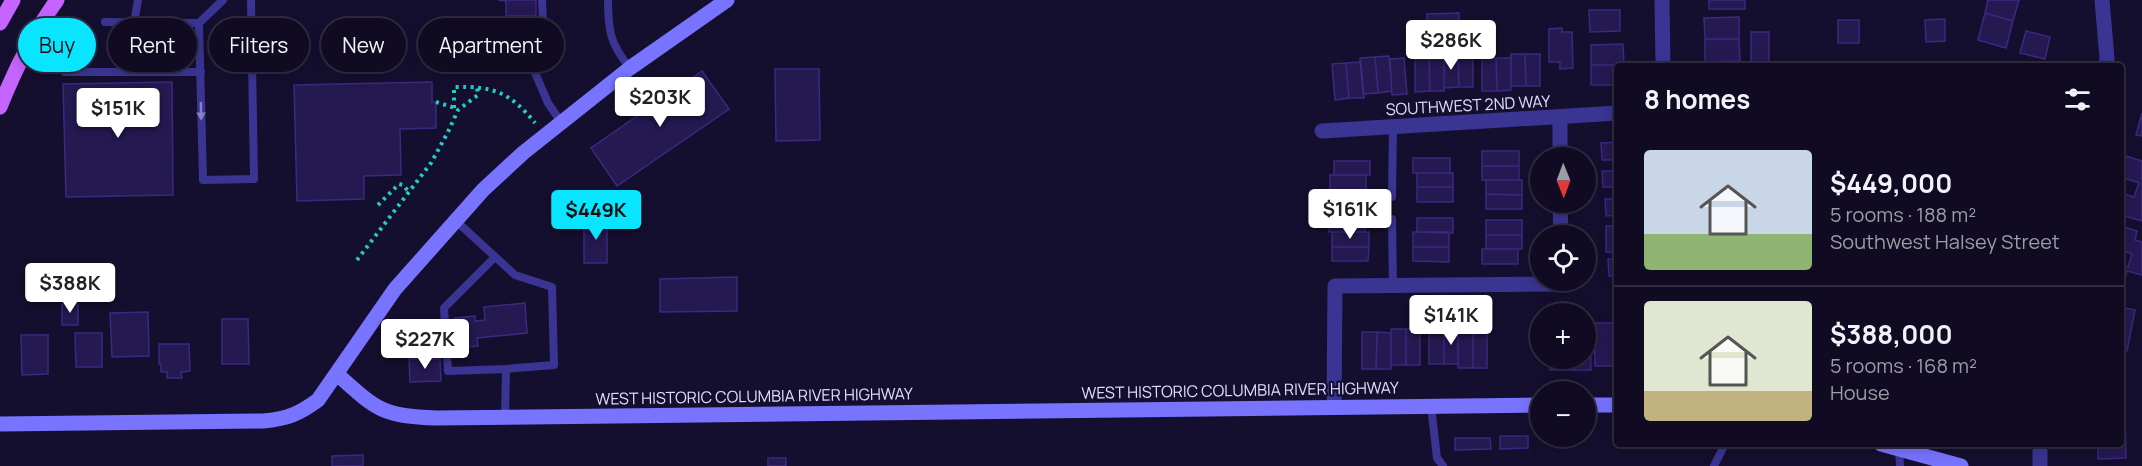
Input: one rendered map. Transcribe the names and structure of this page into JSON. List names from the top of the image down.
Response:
{
  "streets": {
    "street": ["SOUTHWEST 2ND WAY", "WEST HISTORIC COLUMBIA RIVER HIGHWAY"]
  },
  "north": "bottom",
  "page": {
    "chip": [
      "Buy",
      "Rent",
      "Filters",
      "New",
      "Apartment"
    ],
    "price": [
      "$286K",
      "$203K",
      "$151K",
      "$161K",
      "$449K",
      "$388K",
      "$141K",
      "$227K"
    ],
    "heading": "8 homes",
    "list": [
      {
        "name": "$449,000",
        "note": "5 rooms · 188 m² · Southwest Halsey Street"
      },
      {
        "name": "$388,000",
        "note": "5 rooms · 168 m² · House"
      }
    ],
    "map_buttons": ["+", "−"]
  }
}
